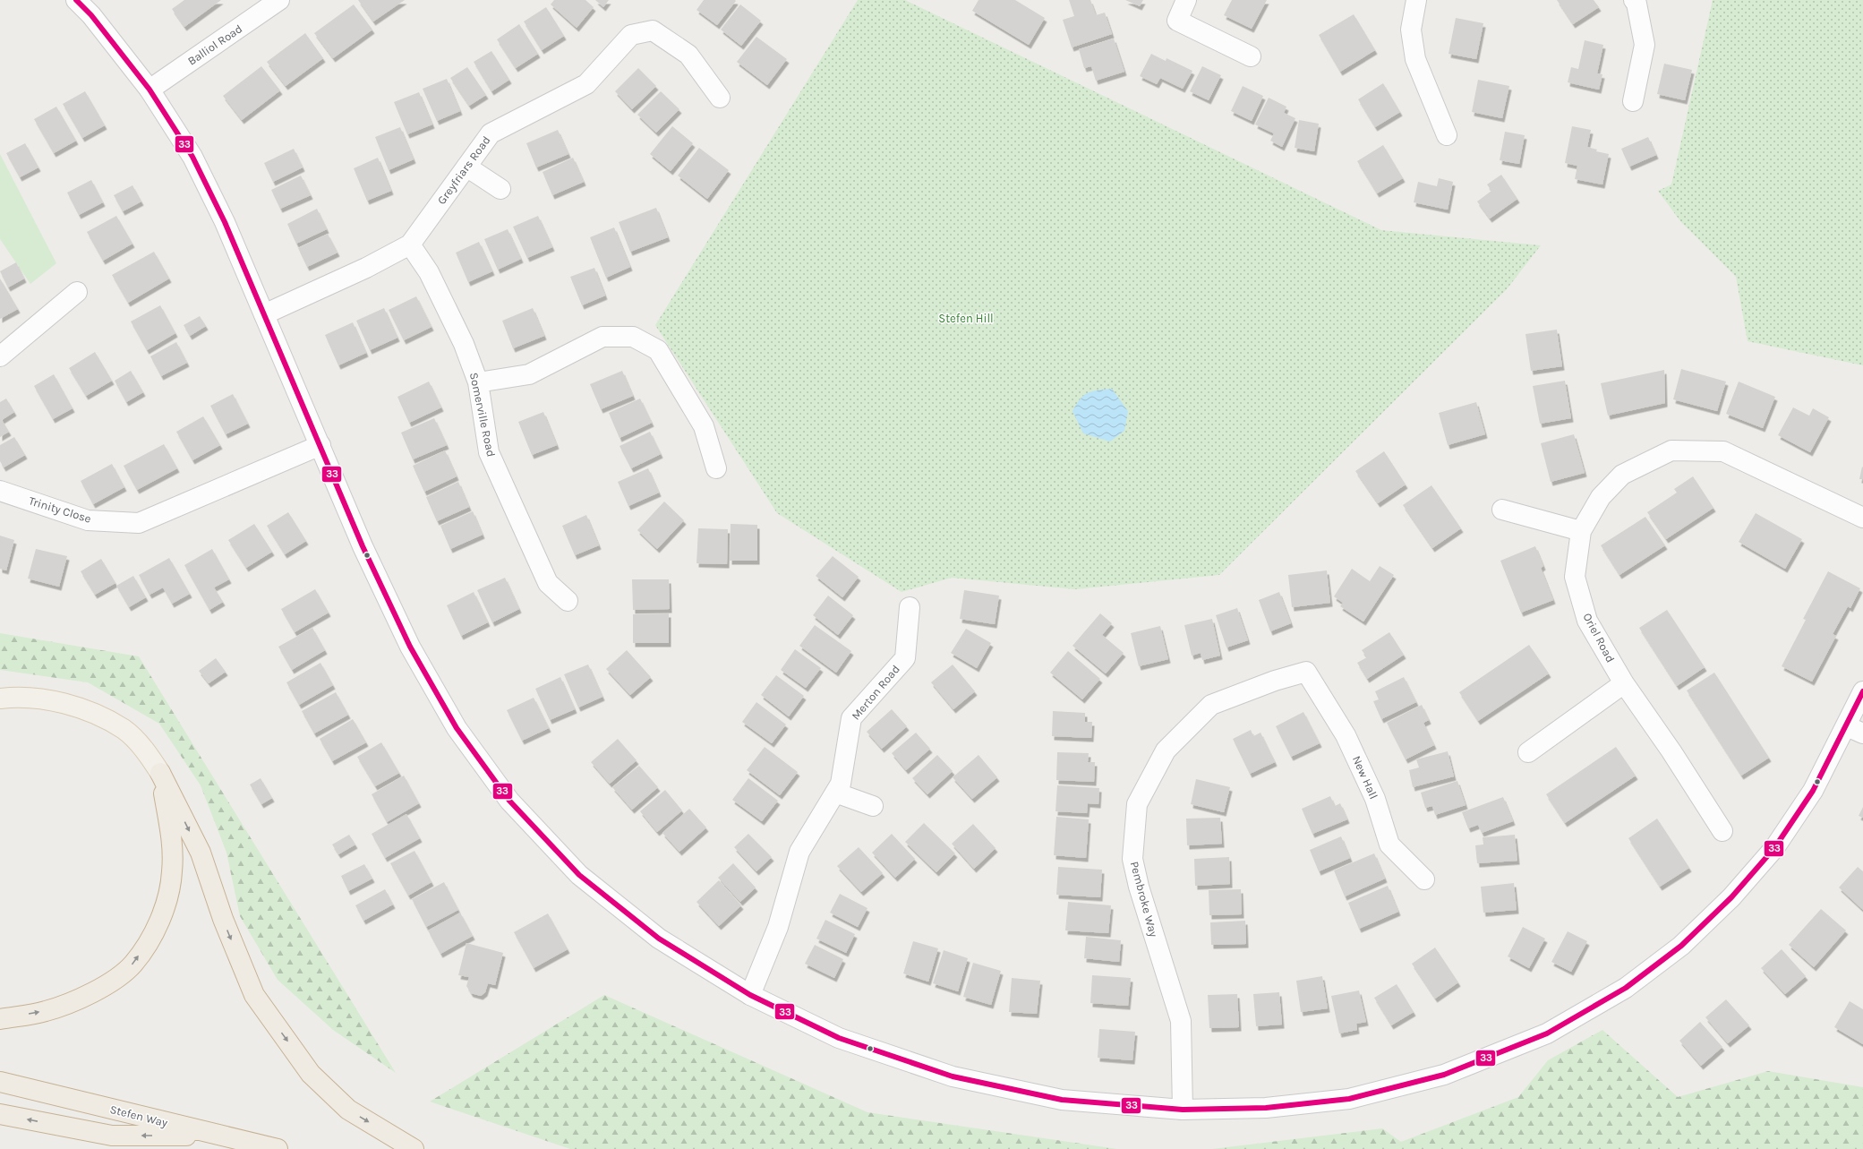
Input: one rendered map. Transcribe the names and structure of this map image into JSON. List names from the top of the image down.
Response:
{
  "streets": {
    "highway": ["Stefen Way"],
    "street": [
      "Balliol Road",
      "Greyfriars Road",
      "Somerville Road",
      "Trinity Close",
      "Oriel Road",
      "Merton Road",
      "New Hall",
      "Pembroke Way"
    ]
  },
  "crossings": [
    ["Greyfriars Road", "Somerville Road"],
    ["New Hall", "Pembroke Way"]
  ],
  "parks": ["Stefen Hill"],
  "lines": ["transit line 33"]
}
